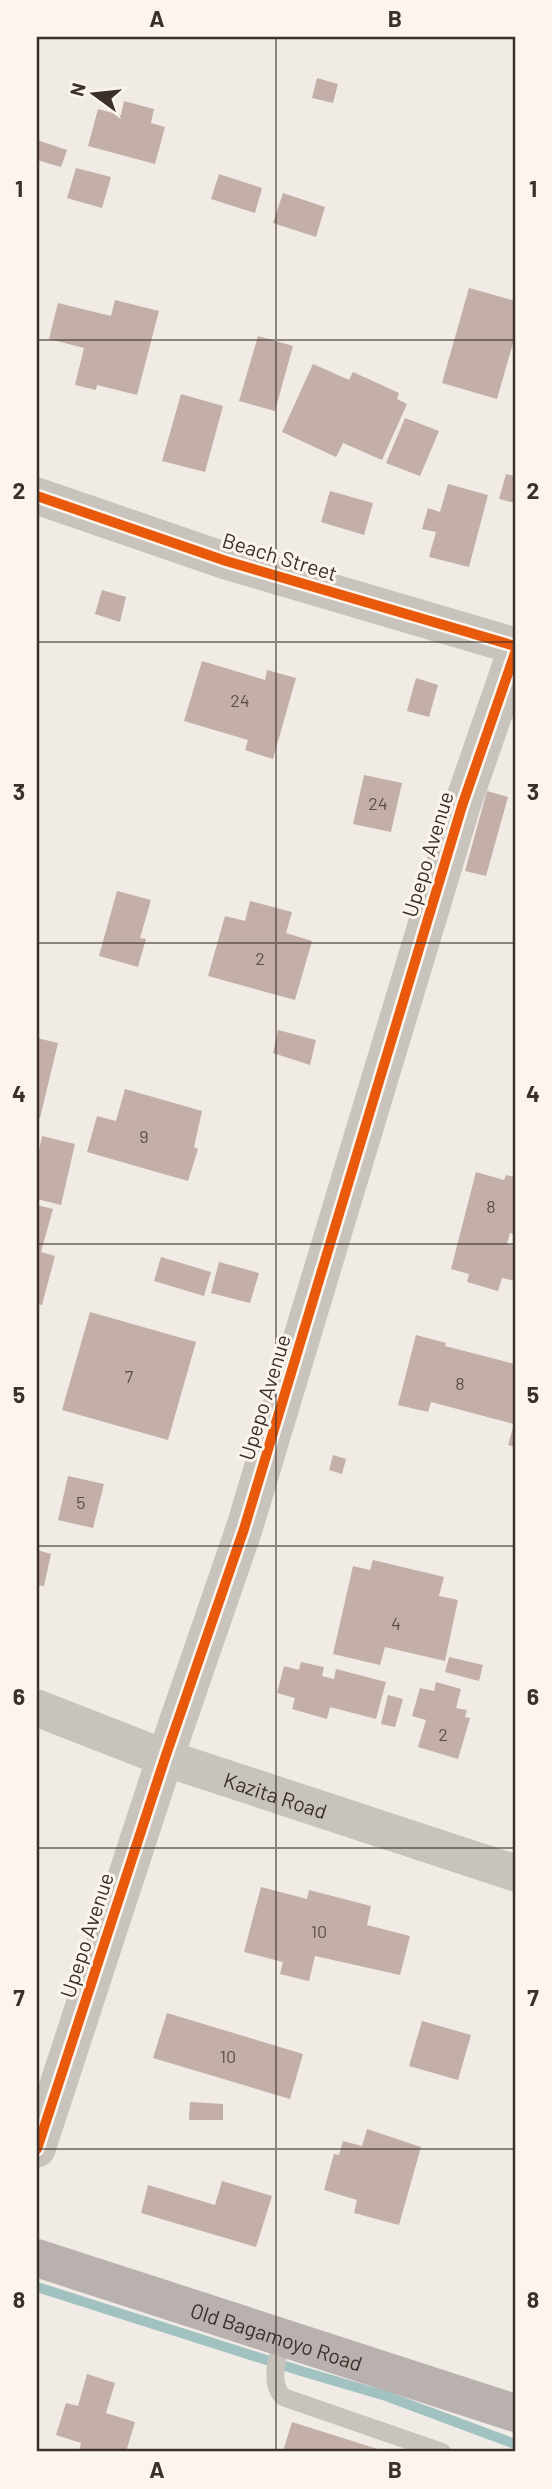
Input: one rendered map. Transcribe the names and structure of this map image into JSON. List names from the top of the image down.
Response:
{
  "streets": {
    "main road": ["Old Bagamoyo Road"],
    "street": ["Beach Street", "Upepo Avenue", "Kazita Road"]
  },
  "crossings": [
    ["Upepo Avenue", "Kazita Road"]
  ],
  "house_numbers": [
    "24",
    "24",
    "2",
    "9",
    "8",
    "7",
    "8",
    "5",
    "4",
    "2",
    "10",
    "10"
  ],
  "north": "left",
  "grid": {
    "columns": ["A", "B"],
    "rows": [
      "1",
      "2",
      "3",
      "4",
      "5",
      "6",
      "7",
      "8"
    ]
  }
}
